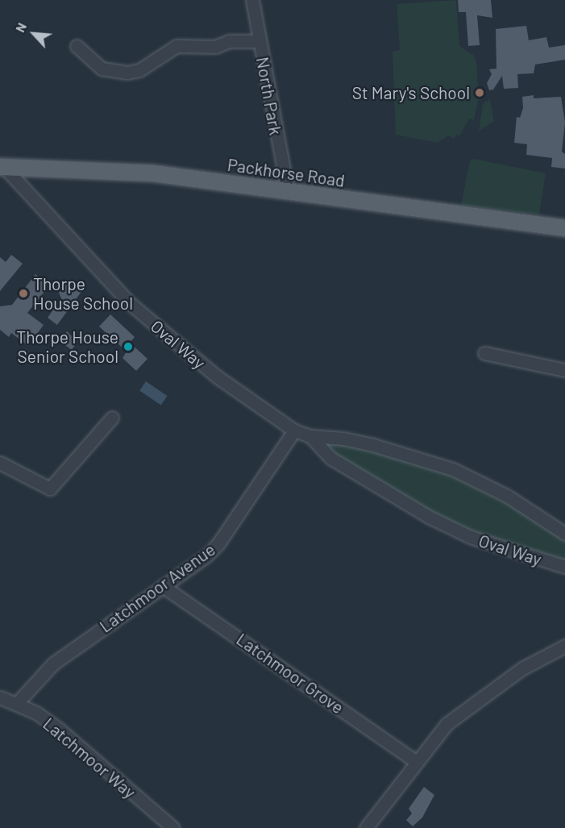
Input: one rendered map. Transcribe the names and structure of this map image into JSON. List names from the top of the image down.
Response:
{
  "streets": {
    "main road": ["Packhorse Road"],
    "street": [
      "North Park",
      "Oval Way",
      "Latchmoor Avenue",
      "Latchmoor Grove",
      "Latchmoor Way"
    ]
  },
  "crossings": [
    ["North Park", "Packhorse Road"],
    ["Packhorse Road", "Oval Way"],
    ["Oval Way", "Latchmoor Avenue"],
    ["Latchmoor Avenue", "Latchmoor Grove"],
    ["Latchmoor Avenue", "Latchmoor Way"]
  ],
  "places": ["St Mary's School", "Thorpe House School", "Thorpe House Senior School"],
  "north": "top left"
}
